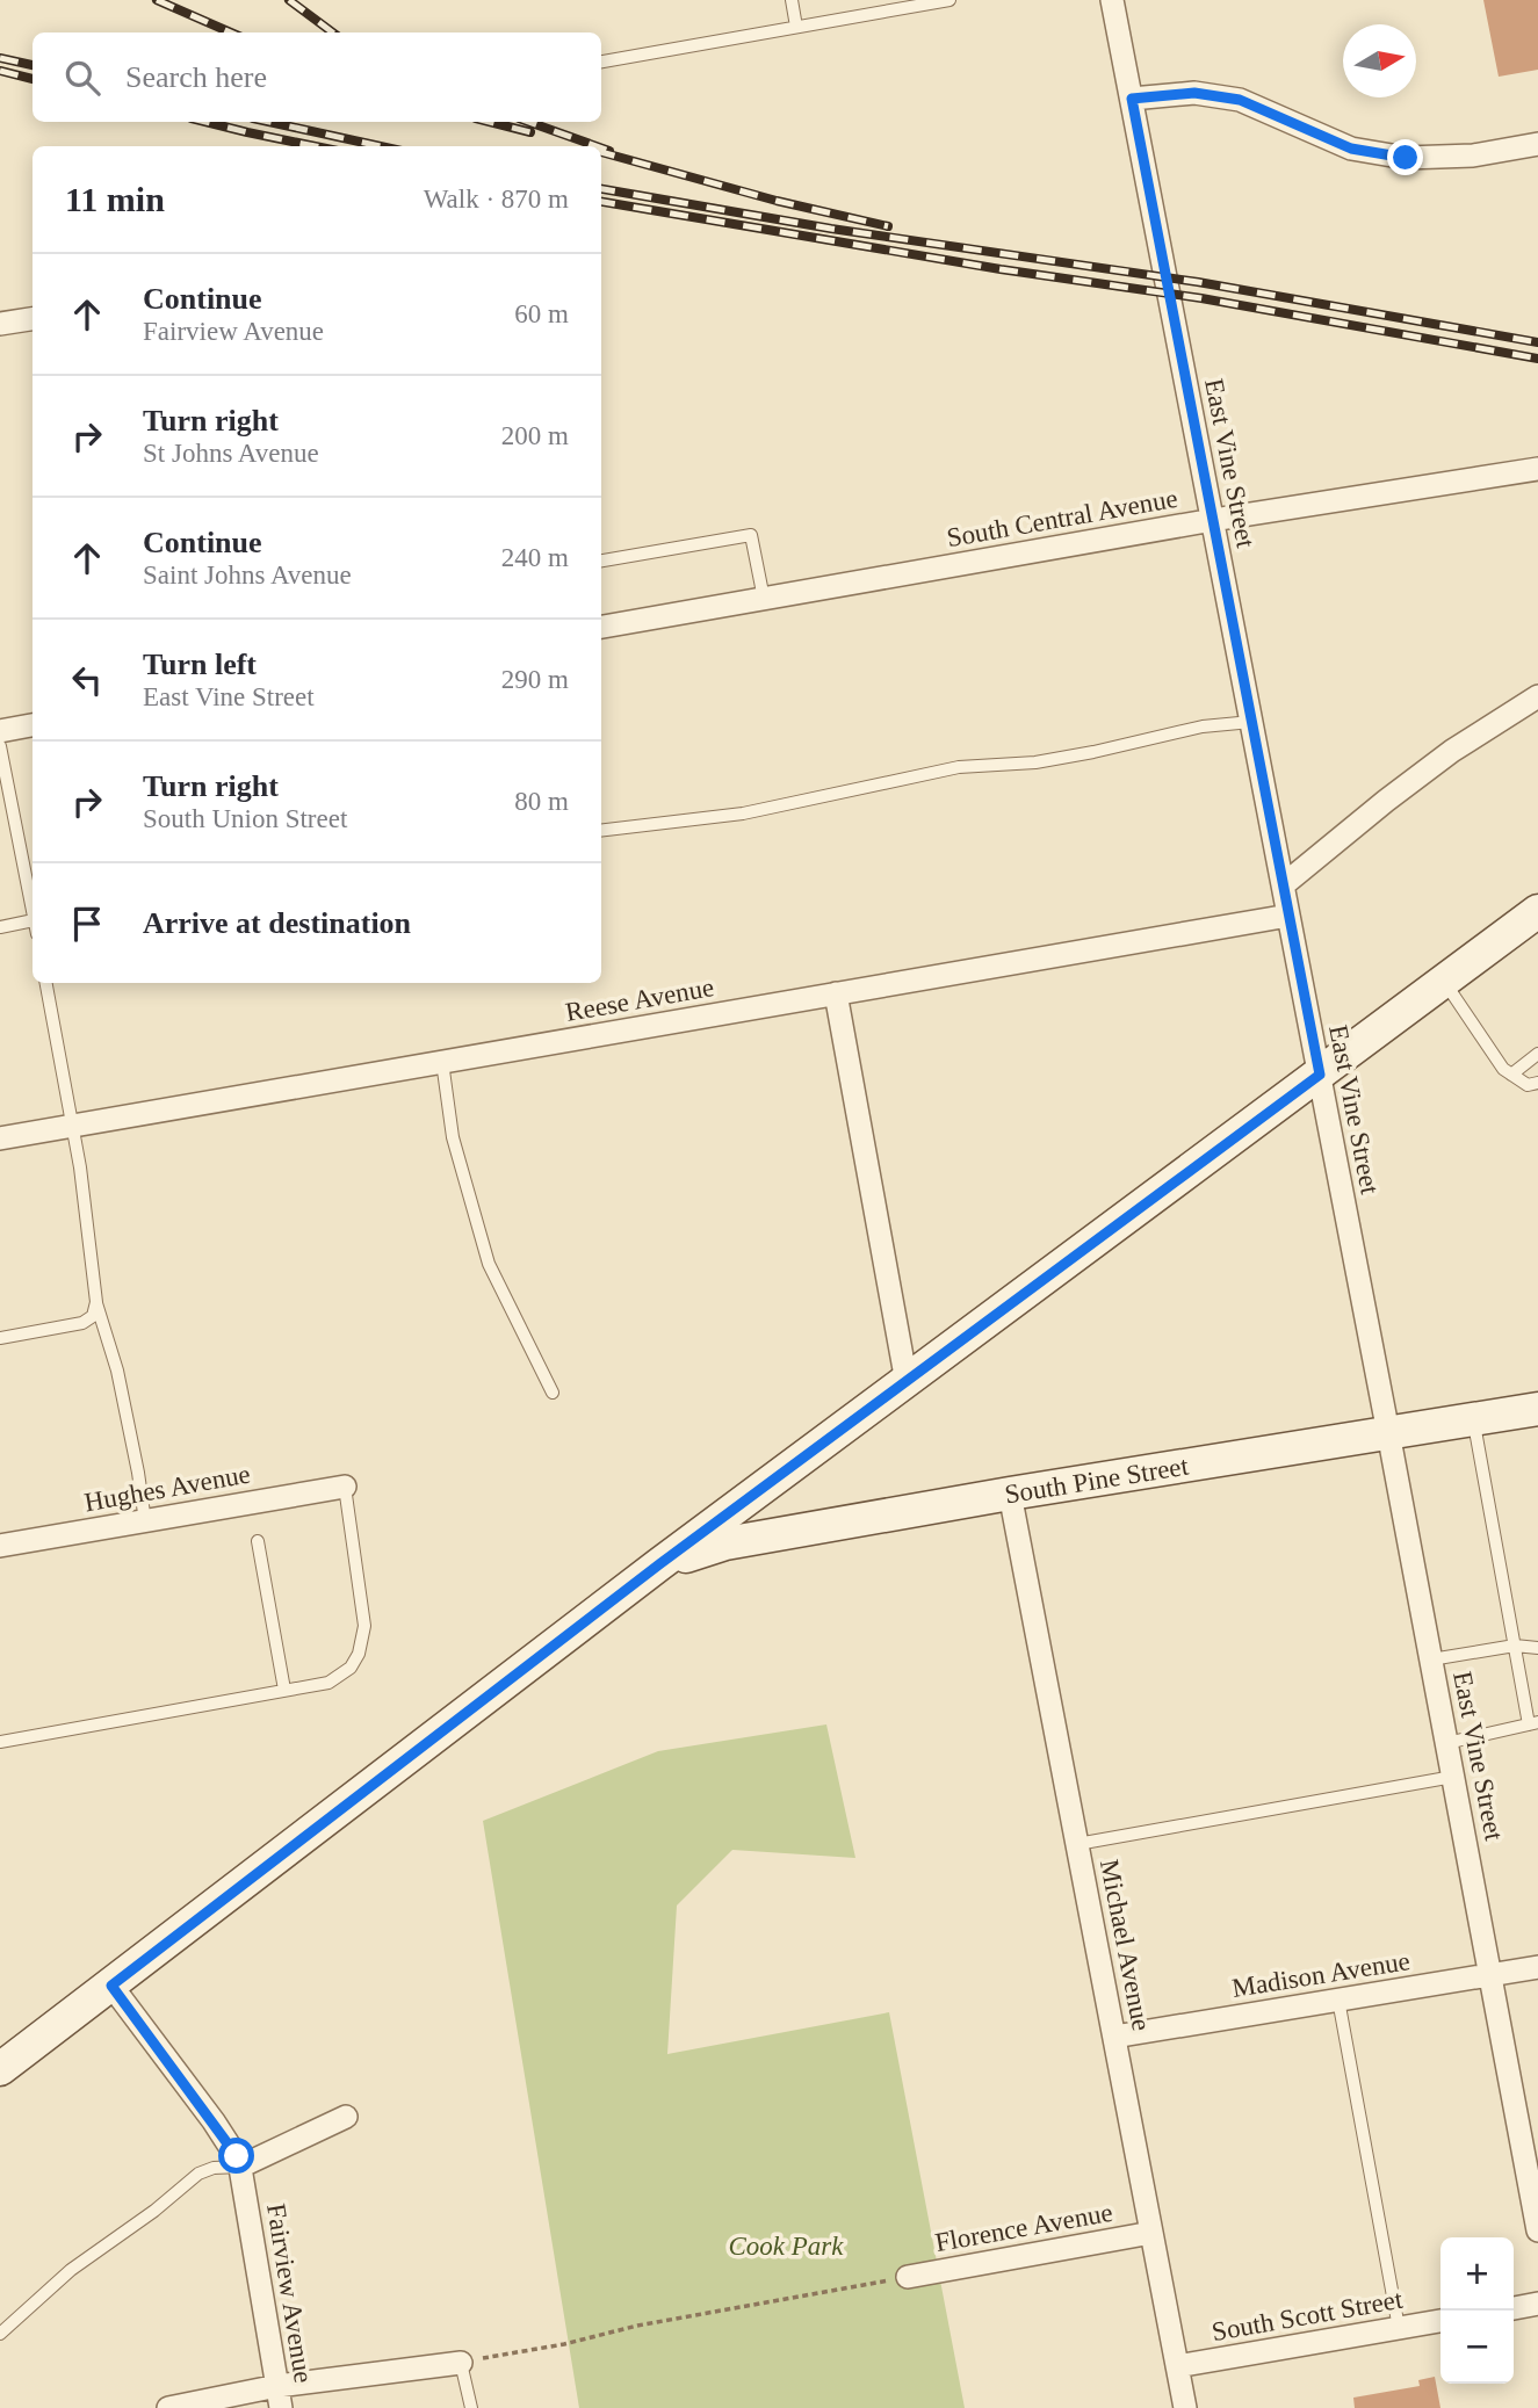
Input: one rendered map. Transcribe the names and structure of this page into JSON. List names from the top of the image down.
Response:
{
  "streets": {
    "main road": ["South Pine Street"],
    "street": [
      "East Vine Street",
      "South Central Avenue",
      "Reese Avenue",
      "Hughes Avenue",
      "Michael Avenue",
      "Madison Avenue",
      "Florence Avenue",
      "Fairview Avenue",
      "South Scott Street"
    ]
  },
  "crossings": [
    ["East Vine Street", "South Central Avenue"],
    ["East Vine Street", "Reese Avenue"],
    ["East Vine Street", "South Pine Street"],
    ["East Vine Street", "Madison Avenue"],
    ["South Pine Street", "Michael Avenue"],
    ["Michael Avenue", "Madison Avenue"],
    ["Michael Avenue", "Florence Avenue"],
    ["Michael Avenue", "South Scott Street"]
  ],
  "parks": ["Cook Park"],
  "north": "right",
  "page": {
    "search": "Search here",
    "heading": ["11 min", "Walk · 870 m"],
    "list": [
      ["Continue", "Fairview Avenue", "60 m"],
      ["Turn right", "St Johns Avenue", "200 m"],
      ["Continue", "Saint Johns Avenue", "240 m"],
      ["Turn left", "East Vine Street", "290 m"],
      ["Turn right", "South Union Street", "80 m"],
      "Arrive at destination"
    ],
    "map_buttons": ["+", "−"]
  }
}
